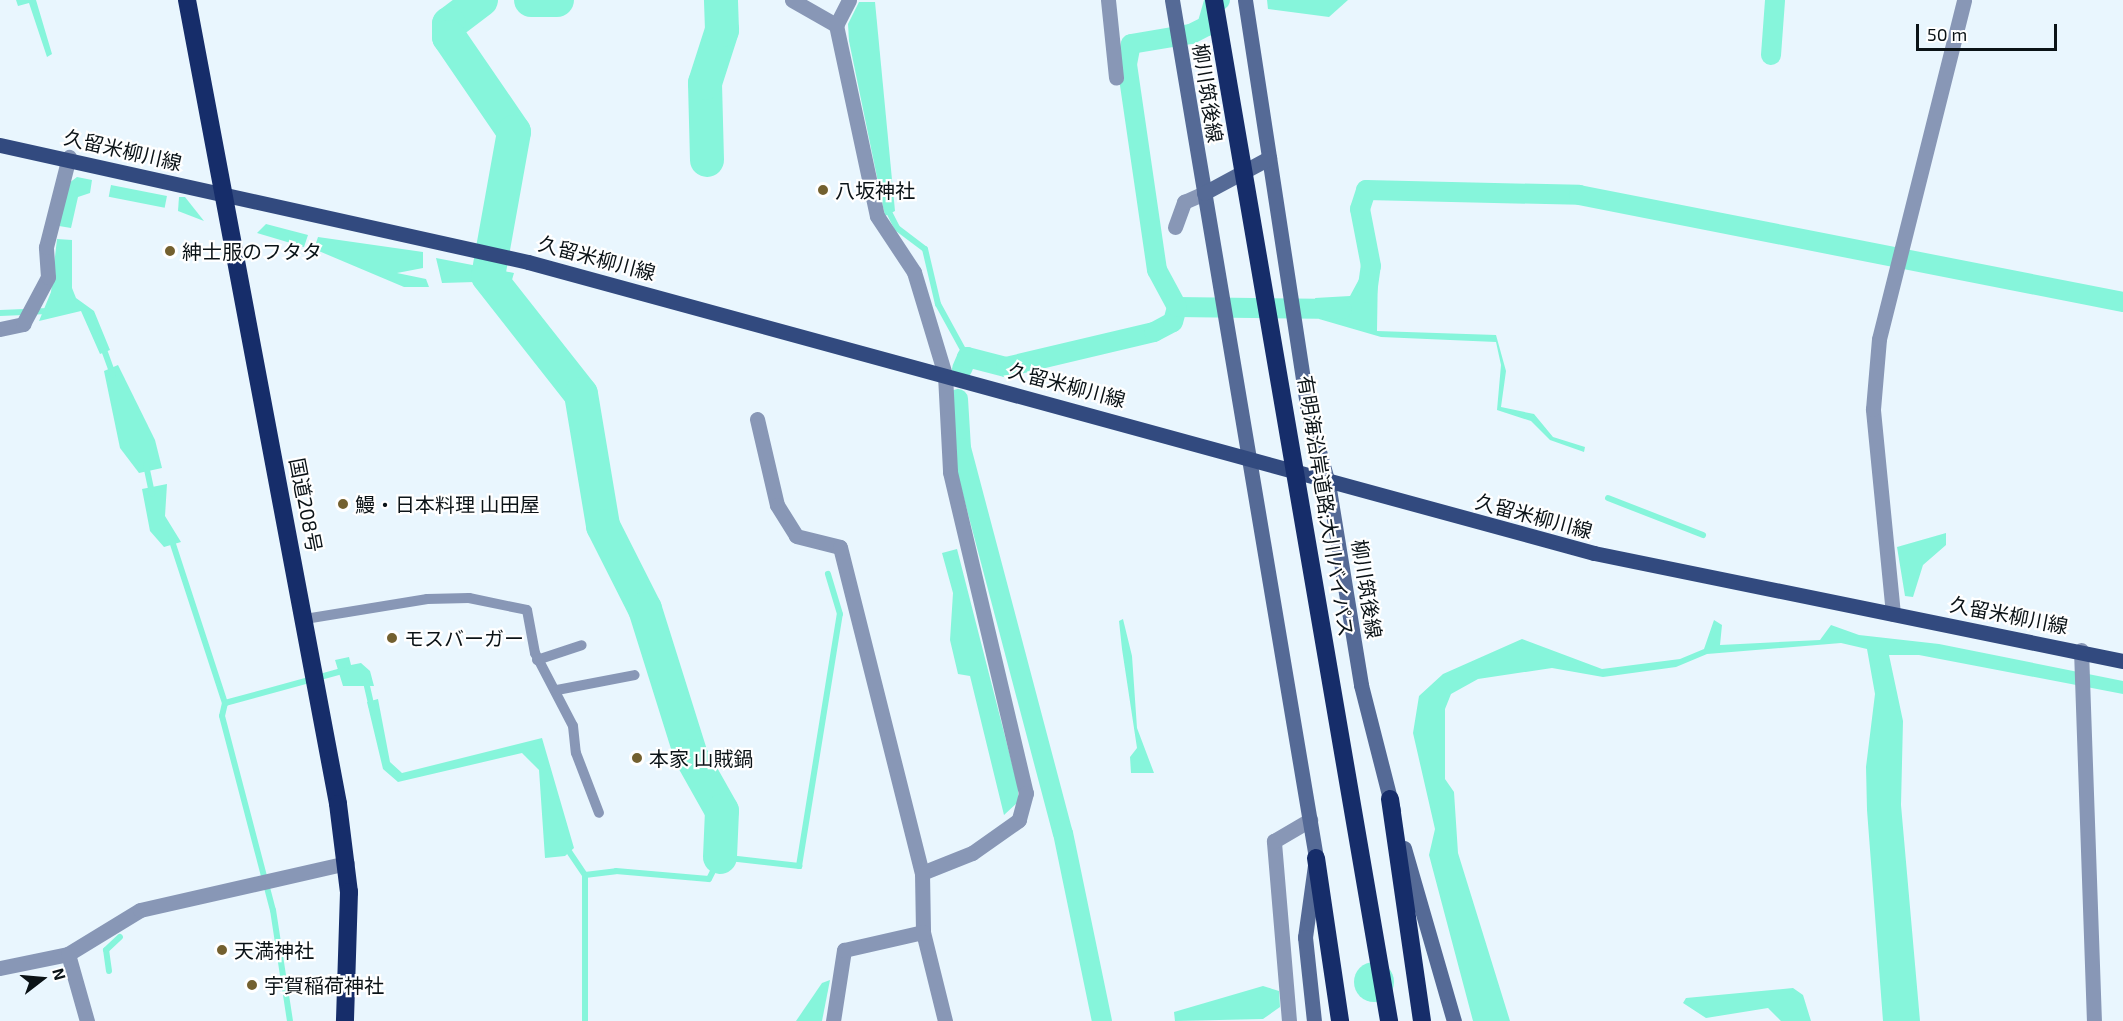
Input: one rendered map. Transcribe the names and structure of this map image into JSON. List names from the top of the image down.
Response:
{
  "streets": {
    "highway": ["国道208号", "有明海沿岸道路;大川バイパス"],
    "main road": ["柳川筑後線", "久留米柳川線"]
  },
  "crossings": [
    ["柳川筑後線", "久留米柳川線"],
    ["久留米柳川線", "国道208号"]
  ],
  "places": [
    "八坂神社",
    "紳士服のフタタ",
    "鰻・日本料理 山田屋",
    "モスバーガー",
    "本家 山賊鍋",
    "天満神社",
    "宇賀稲荷神社"
  ],
  "scale_bar": "50 m",
  "north": "right"
}
